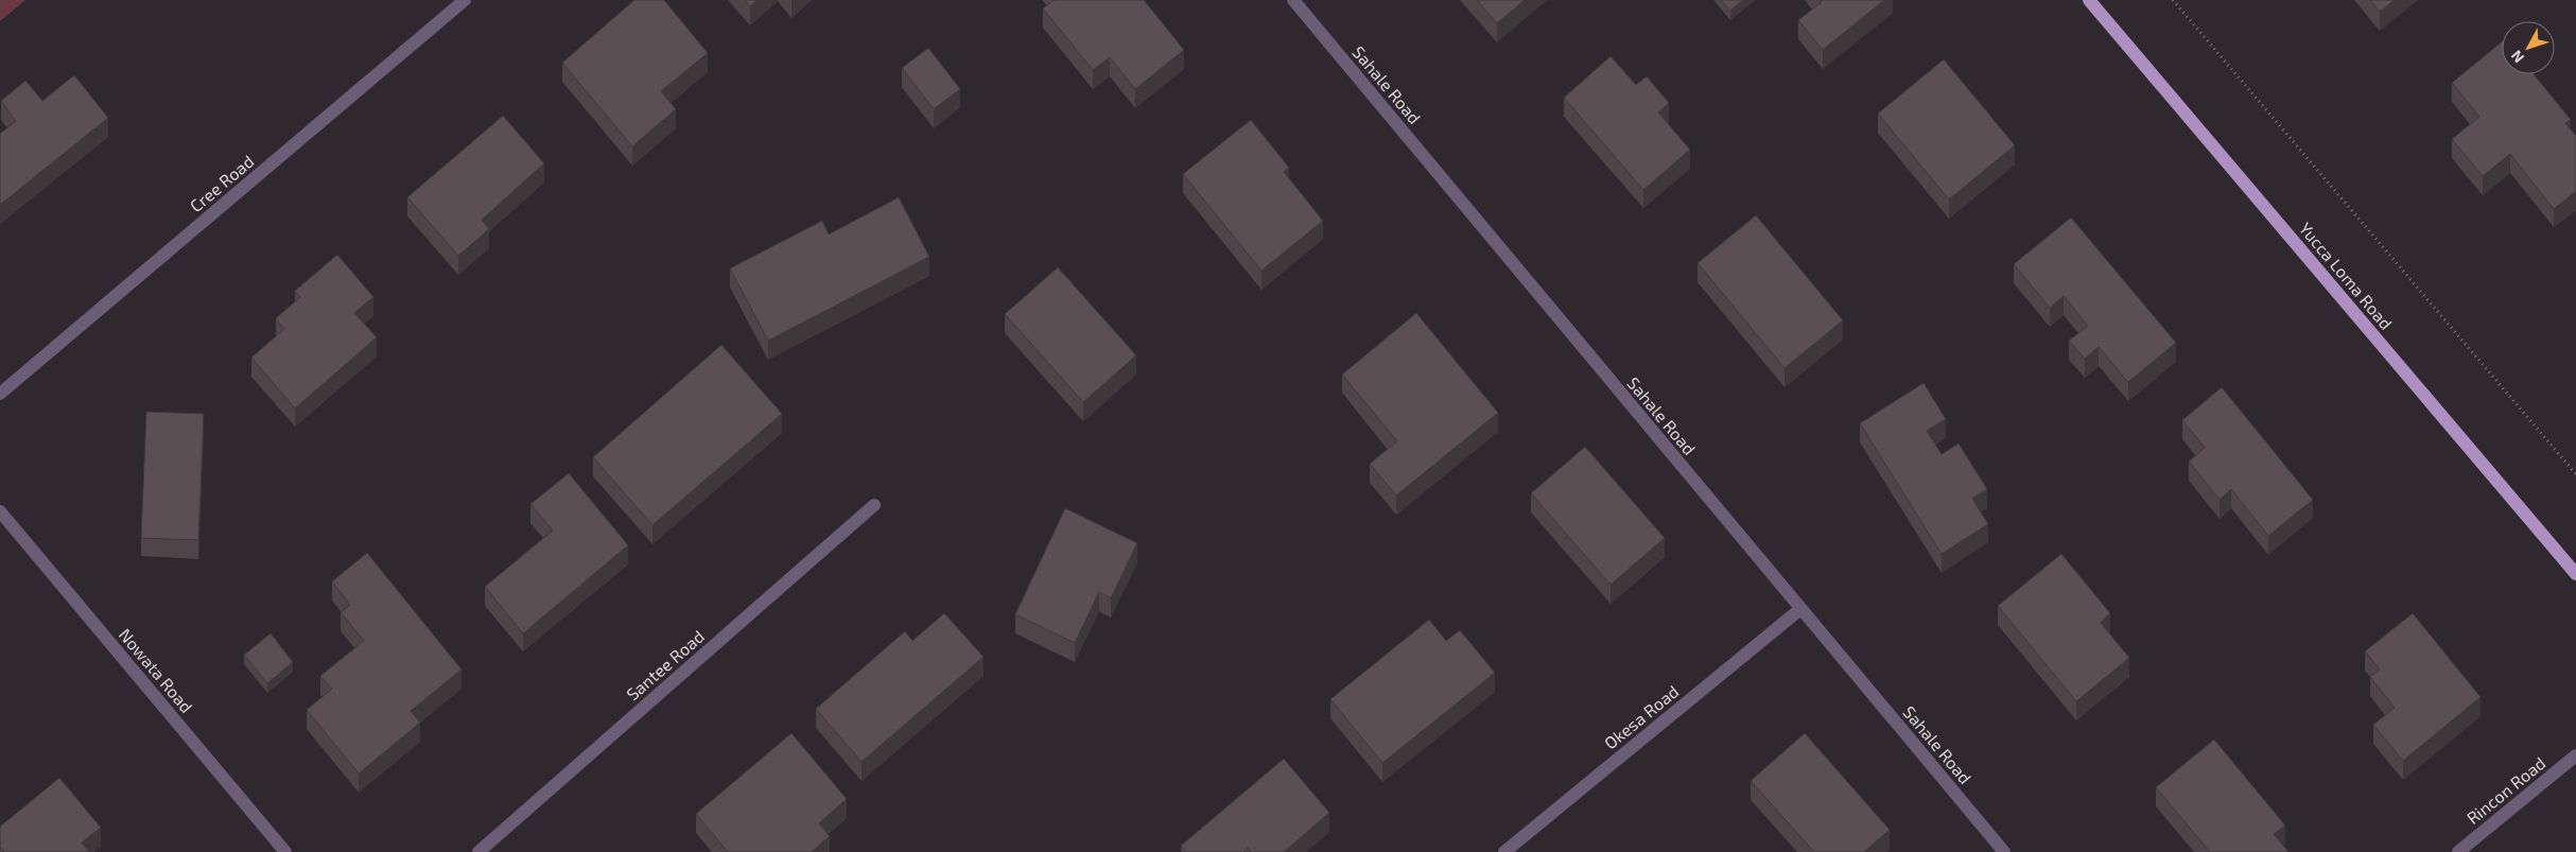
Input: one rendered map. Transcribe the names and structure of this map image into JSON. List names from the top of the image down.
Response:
{
  "streets": {
    "main road": ["Yucca Loma Road"],
    "street": [
      "Sahale Road",
      "Cree Road",
      "Santee Road",
      "Nowata Road",
      "Okesa Road",
      "Rincon Road"
    ]
  },
  "crossings": [
    ["Sahale Road", "Okesa Road"]
  ],
  "north": "bottom left"
}
